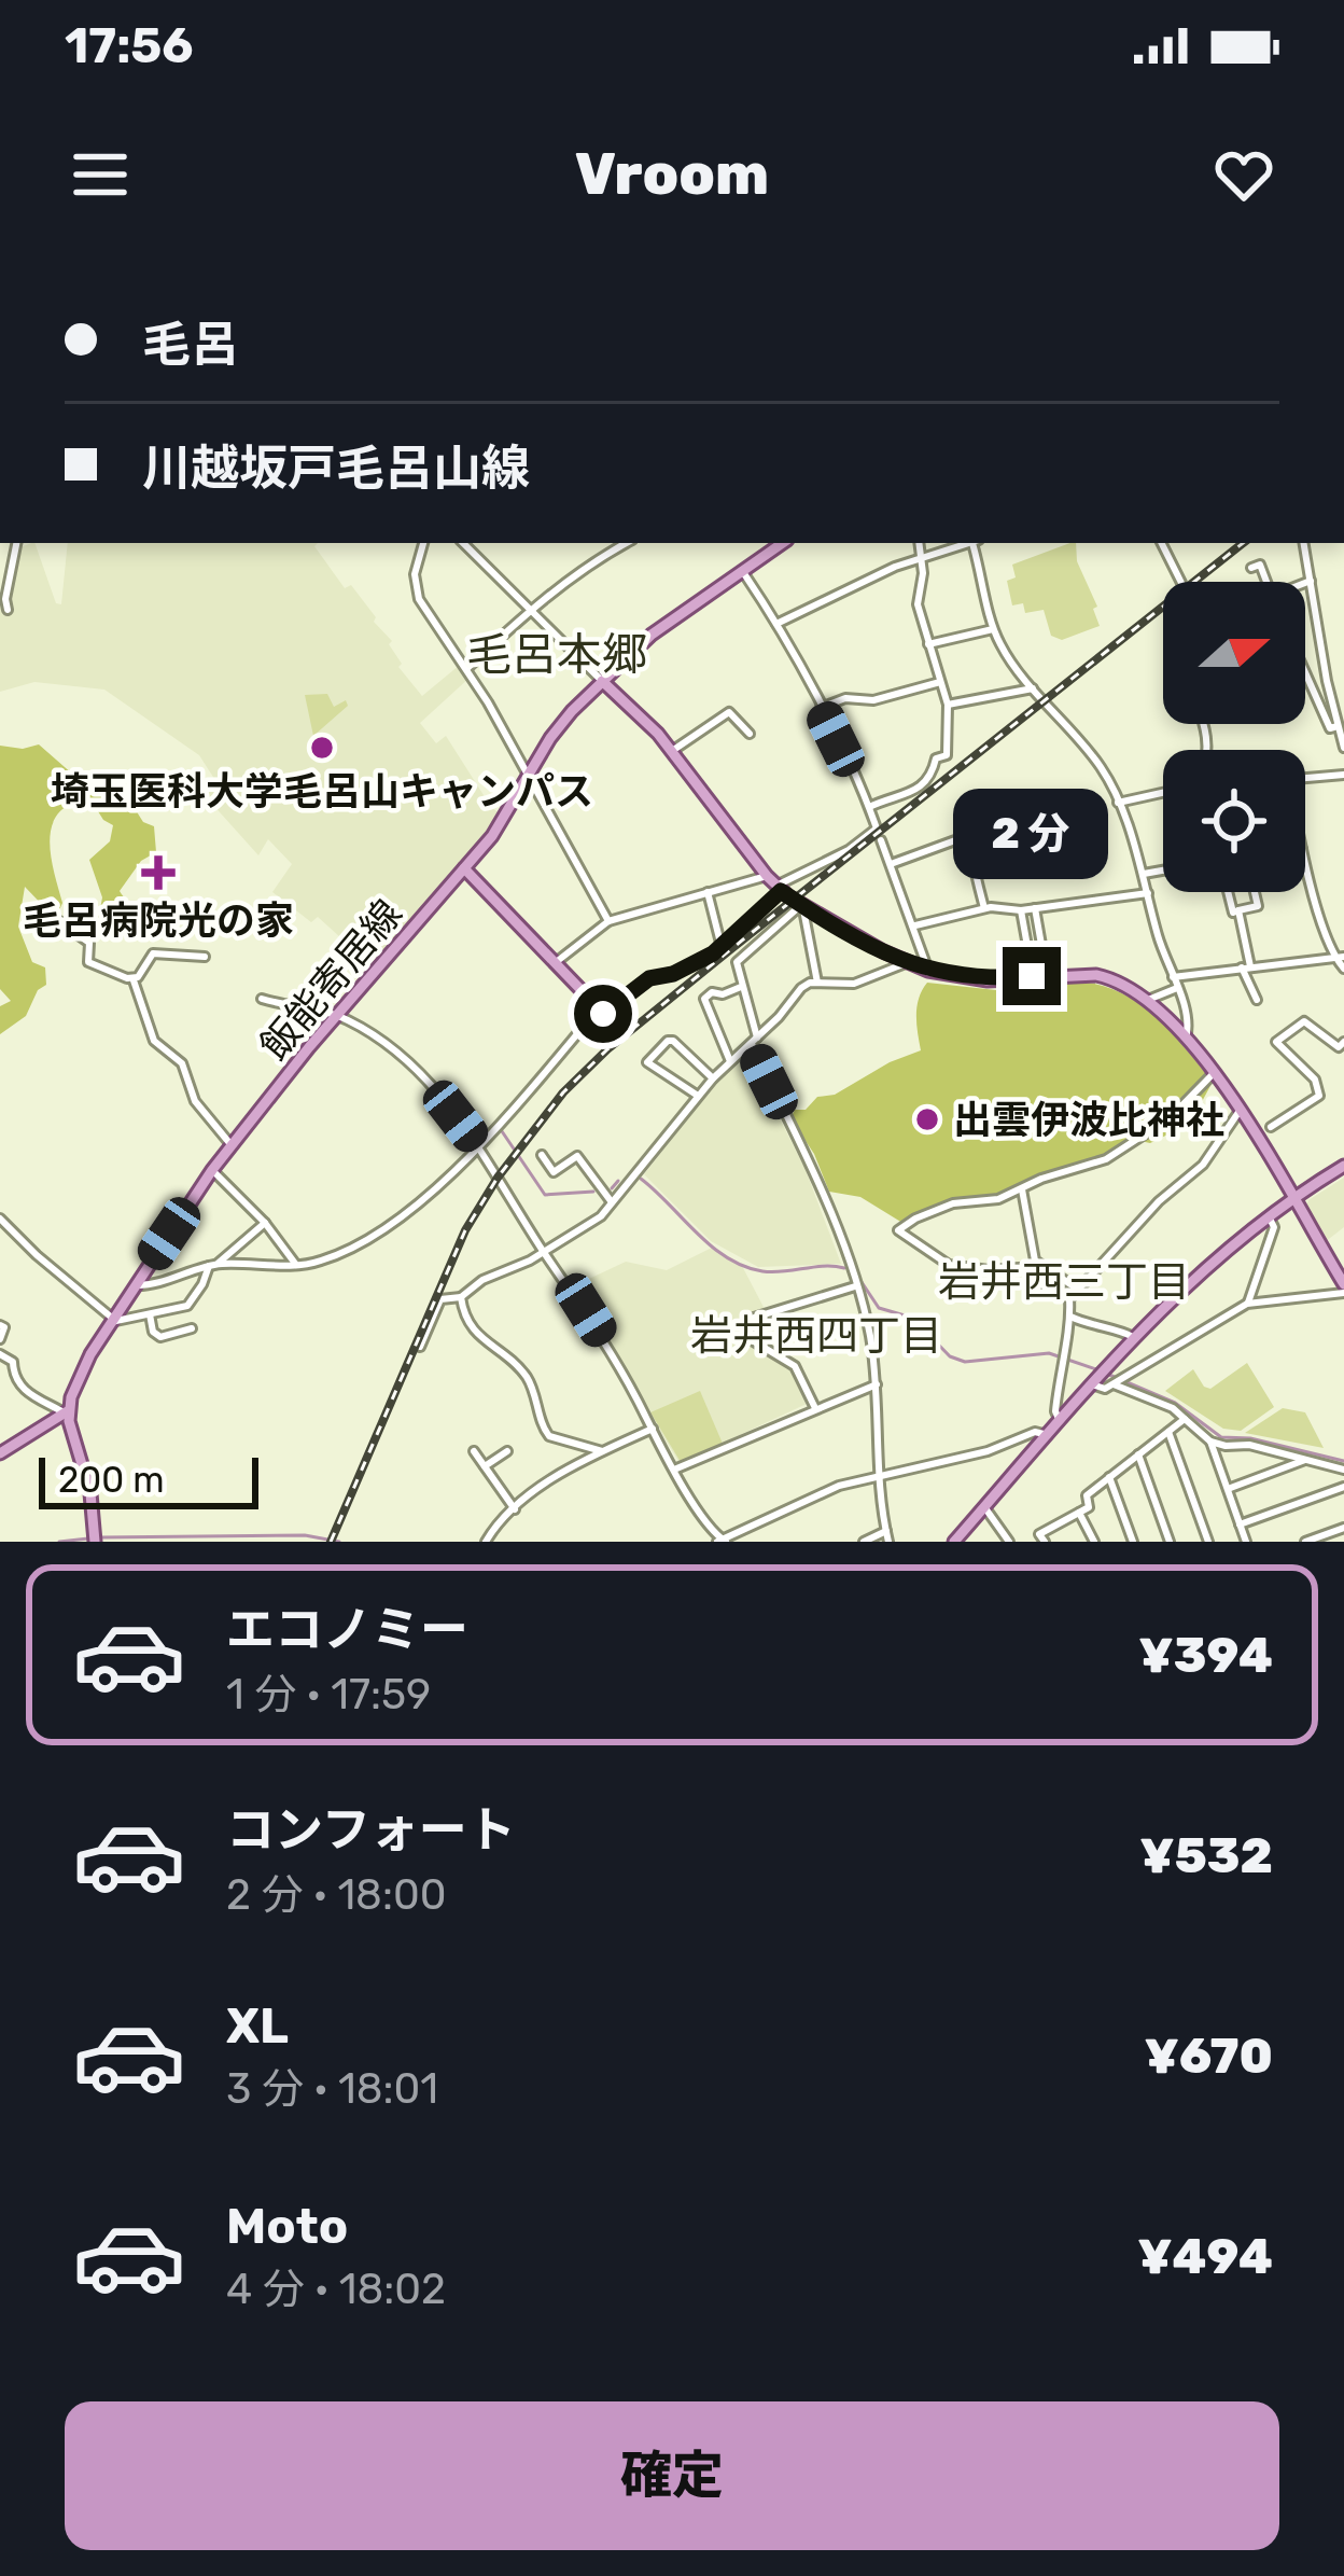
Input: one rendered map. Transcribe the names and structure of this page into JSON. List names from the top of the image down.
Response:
{
  "streets": {
    "main road": ["飯能寄居線"]
  },
  "districts": ["毛呂本郷", "岩井西三丁目", "岩井西四丁目"],
  "places": {
    "other": ["埼玉医科大学毛呂山キャンパス", "出雲伊波比神社"],
    "health": ["毛呂病院光の家"]
  },
  "scale_bar": "200 m",
  "north": "right",
  "page": {
    "status": "17:56",
    "header": "Vroom",
    "banner": ["毛呂", "川越坂戸毛呂山線"],
    "bubble": "2 分",
    "scale": "200 m",
    "list": [
      {
        "name": "エコノミー",
        "note": "1 分 · 17:59",
        "value": "¥394"
      },
      {
        "name": "コンフォート",
        "note": "2 分 · 18:00",
        "value": "¥532"
      },
      {
        "name": "XL",
        "note": "3 分 · 18:01",
        "value": "¥670"
      },
      {
        "name": "Moto",
        "note": "4 分 · 18:02",
        "value": "¥494"
      }
    ],
    "buttons": "確定"
  }
}
